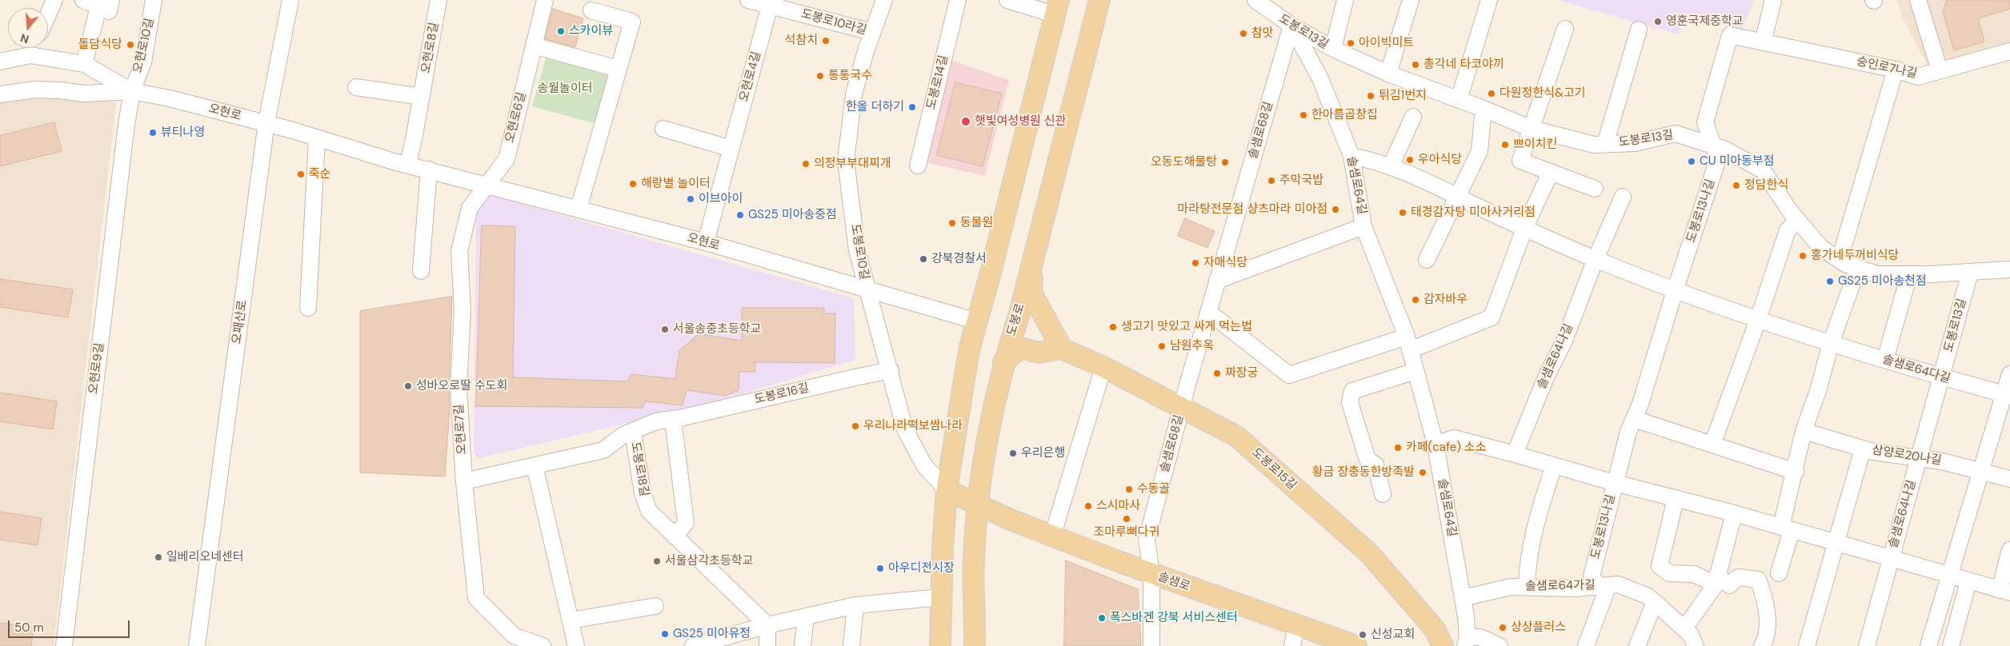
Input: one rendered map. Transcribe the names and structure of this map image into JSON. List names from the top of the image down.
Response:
{
  "streets": {
    "main road": ["도봉로", "도봉로15길", "솔샘로"],
    "street": [
      "도봉로10라길",
      "도봉로13길",
      "오현로10길",
      "오현로8길",
      "숭인로7나길",
      "오현로4길",
      "도봉로14길",
      "오현로",
      "오현로6길",
      "솔샘로68길",
      "솔샘로64길",
      "도봉로13나길",
      "도봉로10길",
      "오패산로",
      "솔샘로64나길",
      "오현로9길",
      "솔샘로64다길",
      "도봉로16길",
      "오현로7길",
      "삼양로20나길",
      "도봉로18길",
      "솔샘로64가길"
    ]
  },
  "crossings": [
    ["도봉로10라길", "오현로4길"],
    ["도봉로10라길", "도봉로10길"],
    ["도봉로13길", "솔샘로68길"],
    ["도봉로13길", "솔샘로64길"],
    ["도봉로13길", "도봉로13나길"],
    ["도봉로13길", "솔샘로64나길"],
    ["도봉로13길", "솔샘로64다길"],
    ["오현로10길", "오현로"],
    ["오현로10길", "오현로9길"],
    ["오현로8길", "오현로"],
    ["숭인로7나길", "도봉로13나길"],
    ["오현로4길", "오현로"],
    ["오현로", "오현로6길"],
    ["오현로", "도봉로10길"],
    ["오현로", "오패산로"],
    ["오현로", "오현로9길"],
    ["오현로", "오현로7길"],
    ["오현로6길", "오현로7길"],
    ["솔샘로68길", "솔샘로64길"],
    ["솔샘로68길", "도봉로15길"],
    ["솔샘로68길", "솔샘로"],
    ["솔샘로64길", "솔샘로64나길"],
    ["솔샘로64길", "솔샘로64다길"],
    ["솔샘로64길", "솔샘로64가길"],
    ["도봉로13나길", "솔샘로64나길"],
    ["도봉로13나길", "솔샘로64다길"],
    ["도봉로13나길", "솔샘로64가길"],
    ["도봉로10길", "도봉로16길"],
    ["도봉로10길", "솔샘로"],
    ["도봉로", "솔샘로"],
    ["솔샘로64나길", "솔샘로64다길"],
    ["솔샘로64나길", "삼양로20나길"],
    ["도봉로16길", "오현로7길"],
    ["도봉로16길", "도봉로18길"]
  ],
  "parks": ["송월놀이터"],
  "places": [
    "영훈국제중학교",
    "스카이뷰",
    "참맛",
    "석참치",
    "아이빅미트",
    "돌담식당",
    "총각네 타코야끼",
    "통통국수",
    "다원정한식&고기",
    "튀김1번지",
    "한올 더하기",
    "한아름곱창집",
    "햇빛여성병원 신관",
    "뷰티나영",
    "쁘이치킨",
    "우아식당",
    "CU 미아동부점",
    "오동도해물탕",
    "의정부부대찌개",
    "죽순",
    "주막국밥",
    "해랑별 놀이터",
    "정담한식",
    "이브아이",
    "마라탕전문점 샹츠마라 미아점",
    "태경감자탕 미아사거리점",
    "GS25 미아송중점",
    "동물원",
    "홍가네두꺼비식당",
    "강북경찰서",
    "자매식당",
    "GS25 미아송천점",
    "감자바우",
    "생고기 맛있고 싸게 먹는법",
    "서울송중초등학교",
    "남원추옥",
    "짜장궁",
    "성바오로딸 수도회",
    "우리나라떡보쌈나라",
    "카페(cafe) 소소",
    "우리은행",
    "황금 장충동한방족발",
    "수동골",
    "스시마사",
    "조마루뼈다귀",
    "일베리오네센터",
    "서울삼각초등학교",
    "아우디전시장",
    "폭스바겐 강북 서비스센터",
    "상상플러스",
    "GS25 미아유정",
    "신성교회"
  ],
  "scale_bar": "50 m",
  "north": "bottom"
}
